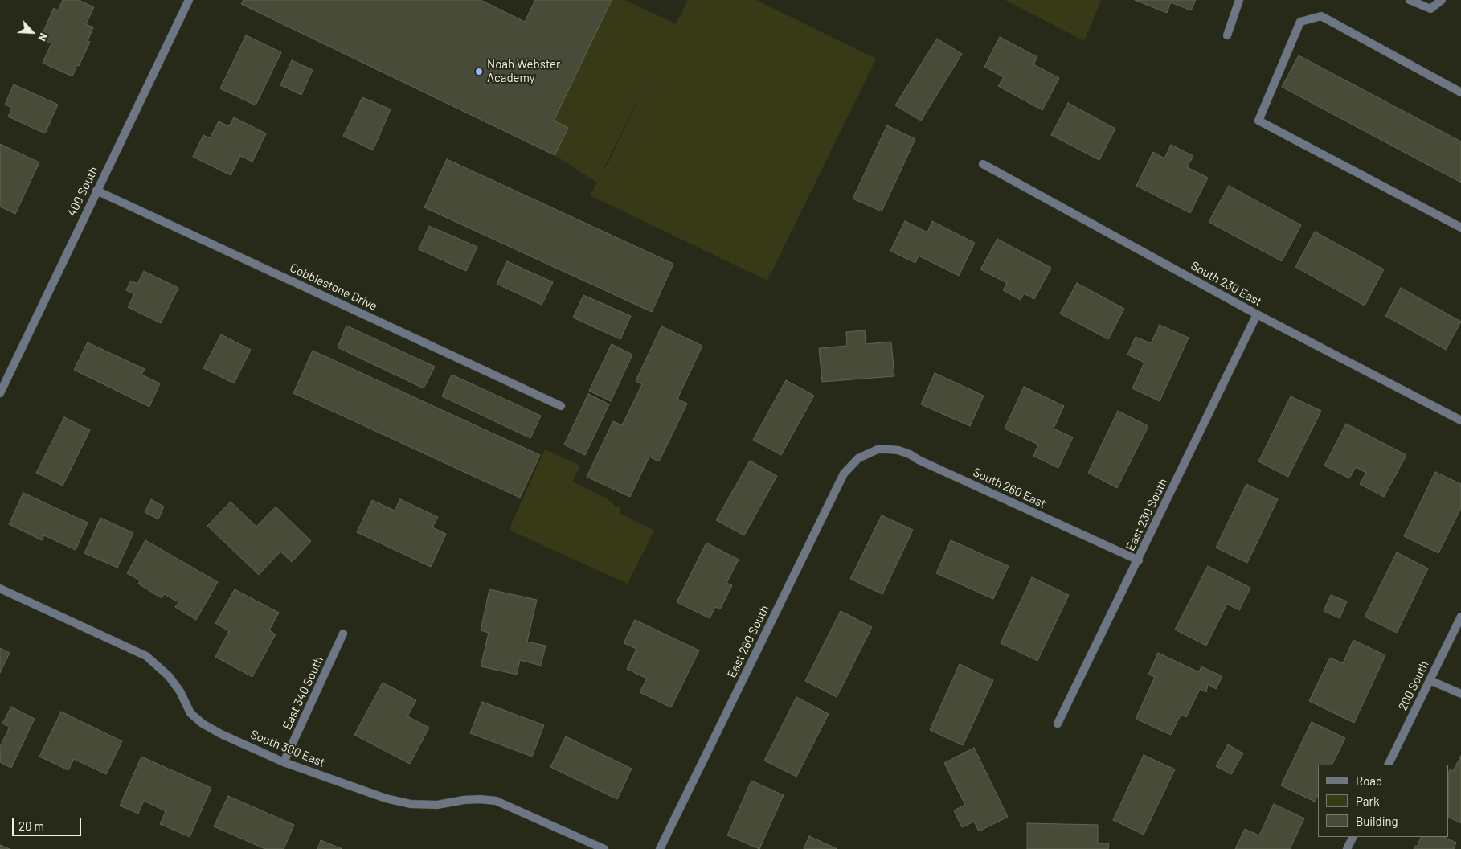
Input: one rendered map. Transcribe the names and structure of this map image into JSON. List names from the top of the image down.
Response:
{
  "streets": {
    "street": [
      "400 South",
      "South 230 East",
      "Cobblestone Drive",
      "South 260 East",
      "East 230 South",
      "East 260 South",
      "200 South",
      "East 340 South",
      "South 300 East"
    ]
  },
  "crossings": [
    ["400 South", "Cobblestone Drive"],
    ["South 230 East", "East 230 South"],
    ["South 260 East", "East 230 South"],
    ["South 260 East", "East 260 South"],
    ["East 340 South", "South 300 East"]
  ],
  "places": ["Noah Webster Academy"],
  "legend": ["Road", "Park", "Building"],
  "scale_bar": "20 m",
  "north": "bottom right"
}
